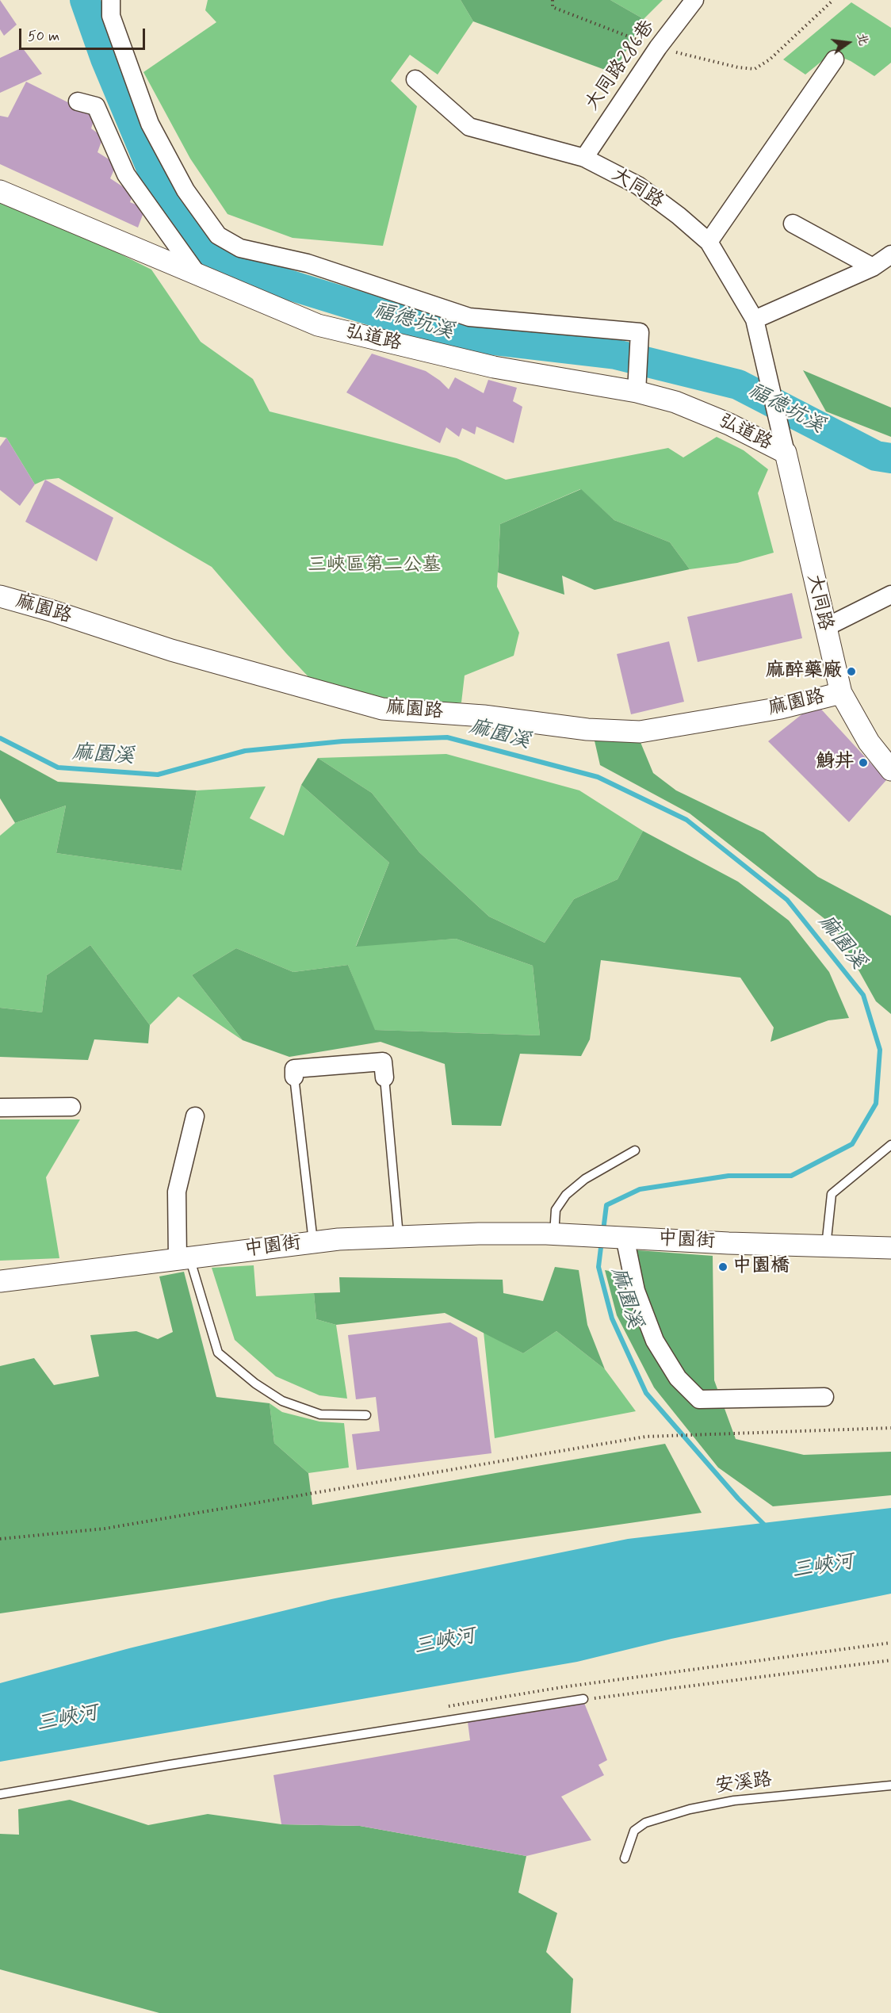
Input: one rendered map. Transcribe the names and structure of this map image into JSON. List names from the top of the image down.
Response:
{
  "streets": {
    "street": [
      "大同路286巷",
      "大同路",
      "弘道路",
      "麻園路",
      "中園街"
    ],
    "lane": ["安溪路"]
  },
  "crossings": [
    ["大同路286巷", "大同路"],
    ["大同路", "弘道路"],
    ["大同路", "麻園路"]
  ],
  "water": ["福德坑溪", "麻園溪", "三峽河"],
  "parks": ["三峽區第二公墓"],
  "places": ["麻醉藥廠", "鯓丼", "中園橋"],
  "scale_bar": "50 m",
  "north": "right"
}
